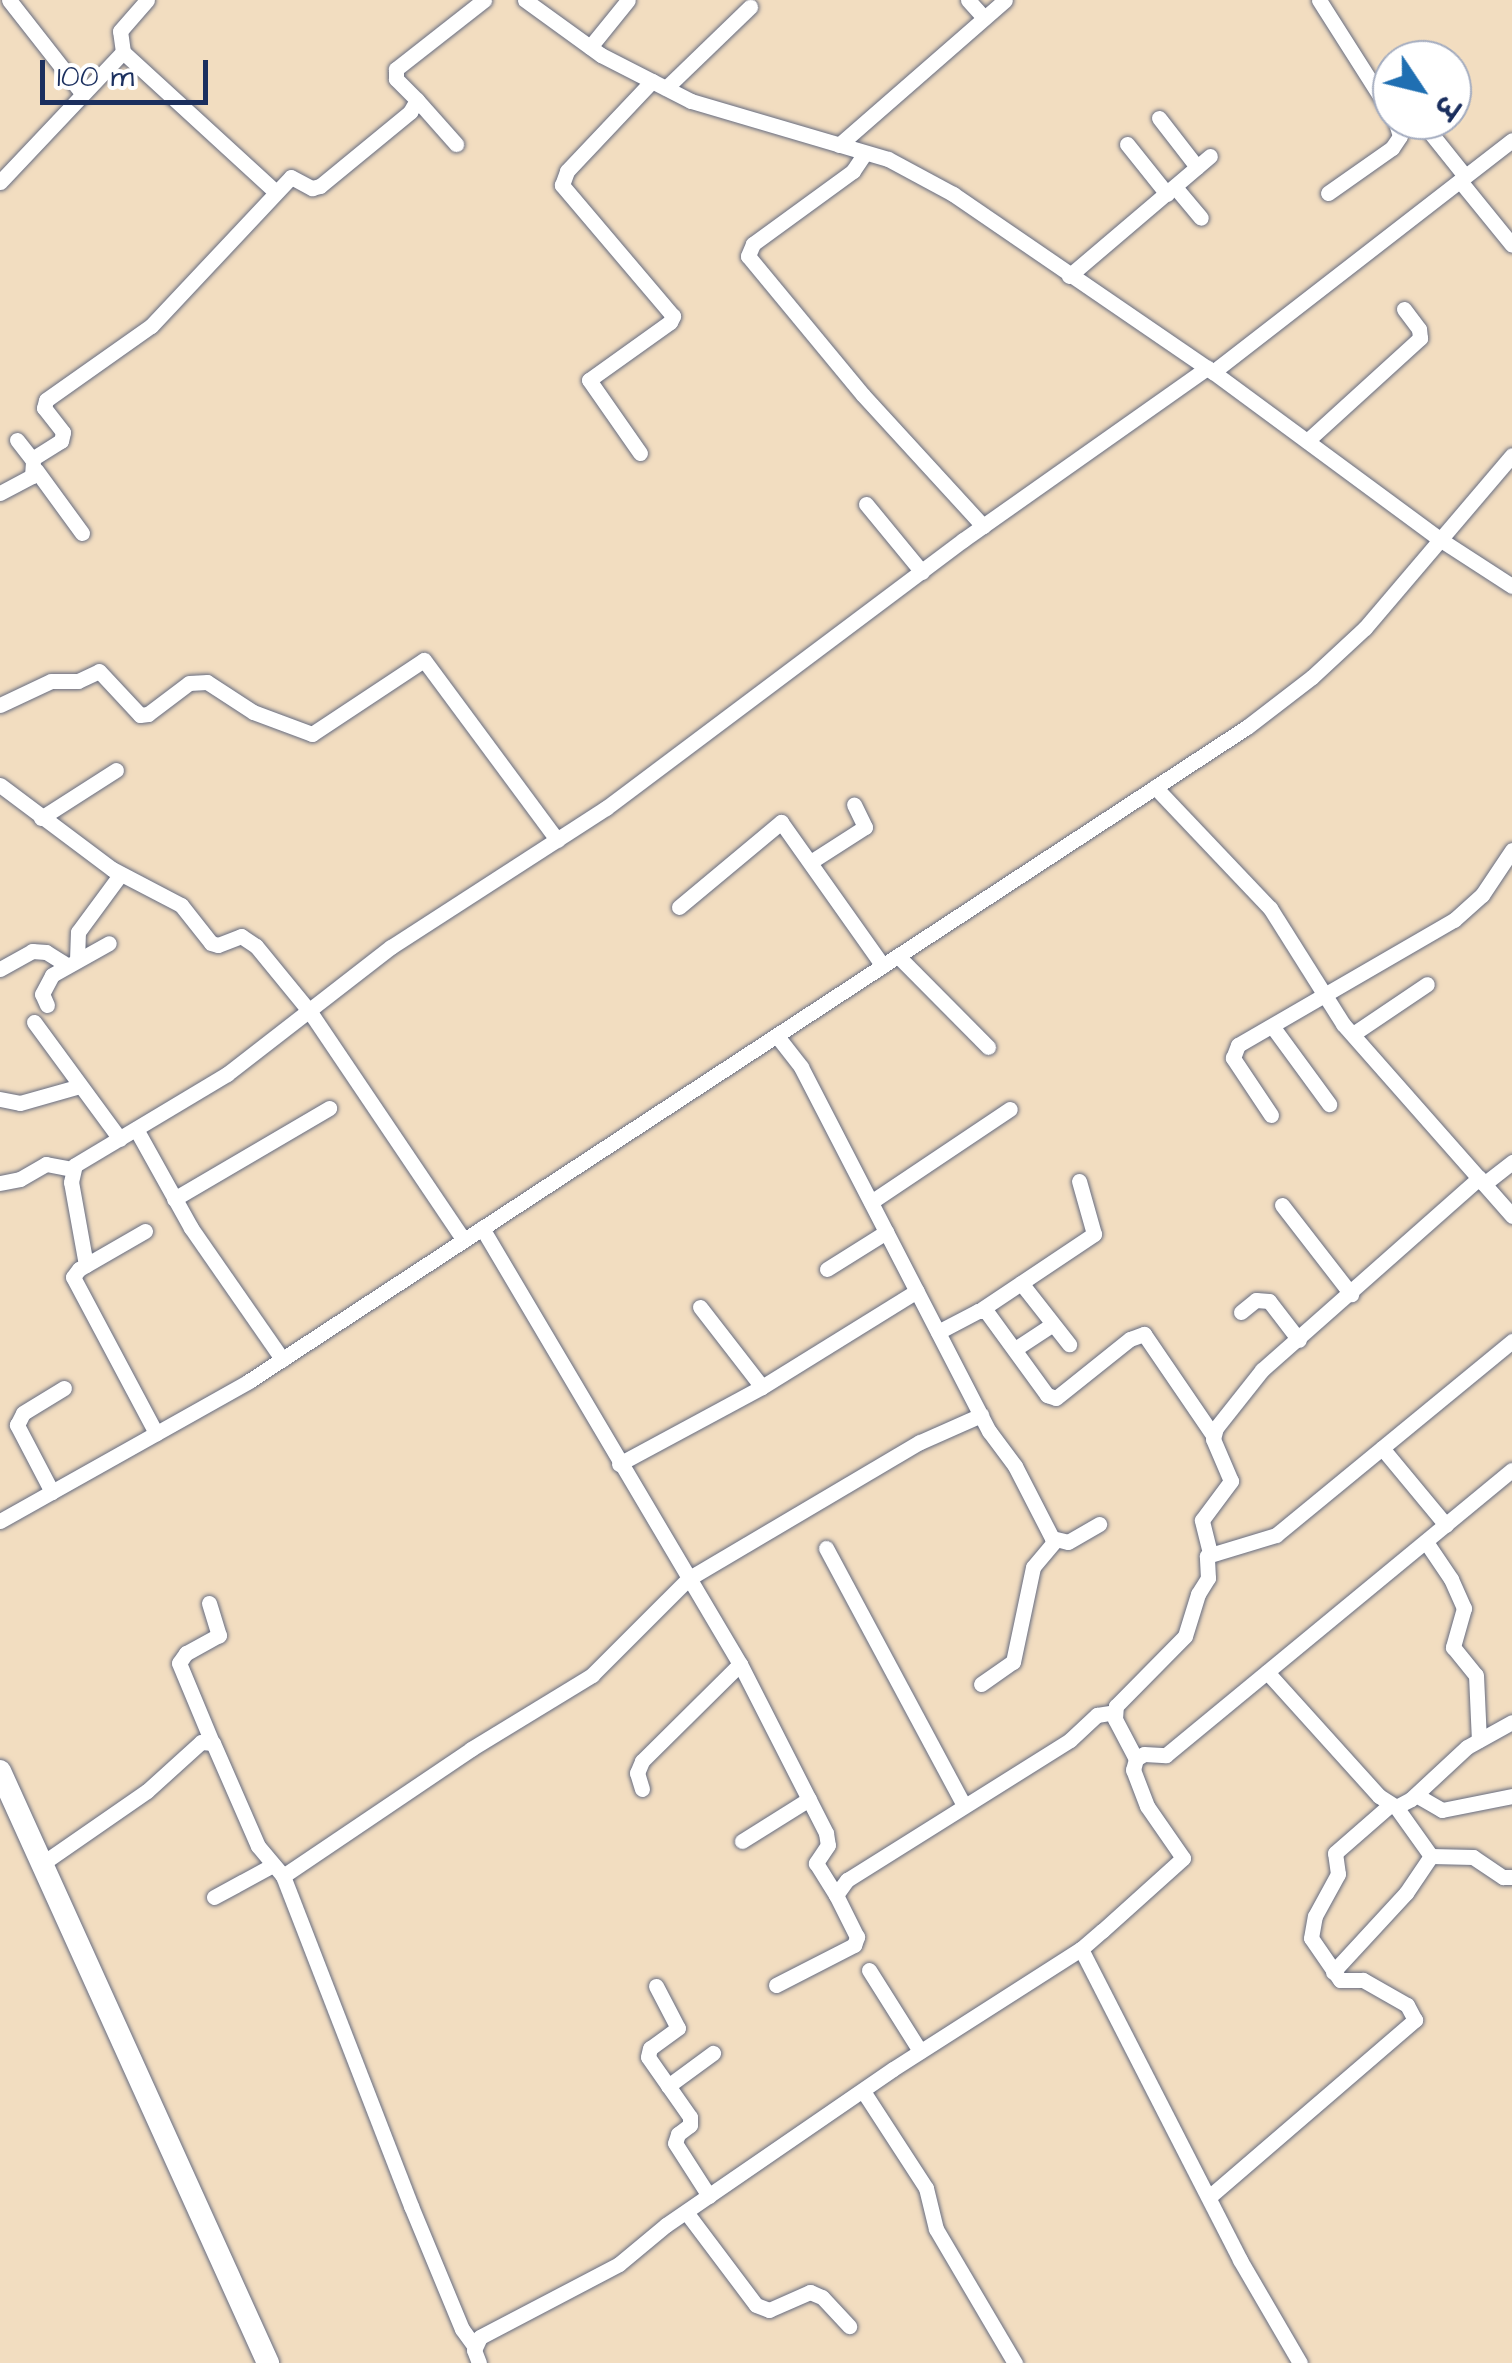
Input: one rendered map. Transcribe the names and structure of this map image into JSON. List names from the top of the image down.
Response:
{
  "scale_bar": "100 m",
  "north": "bottom right"
}
